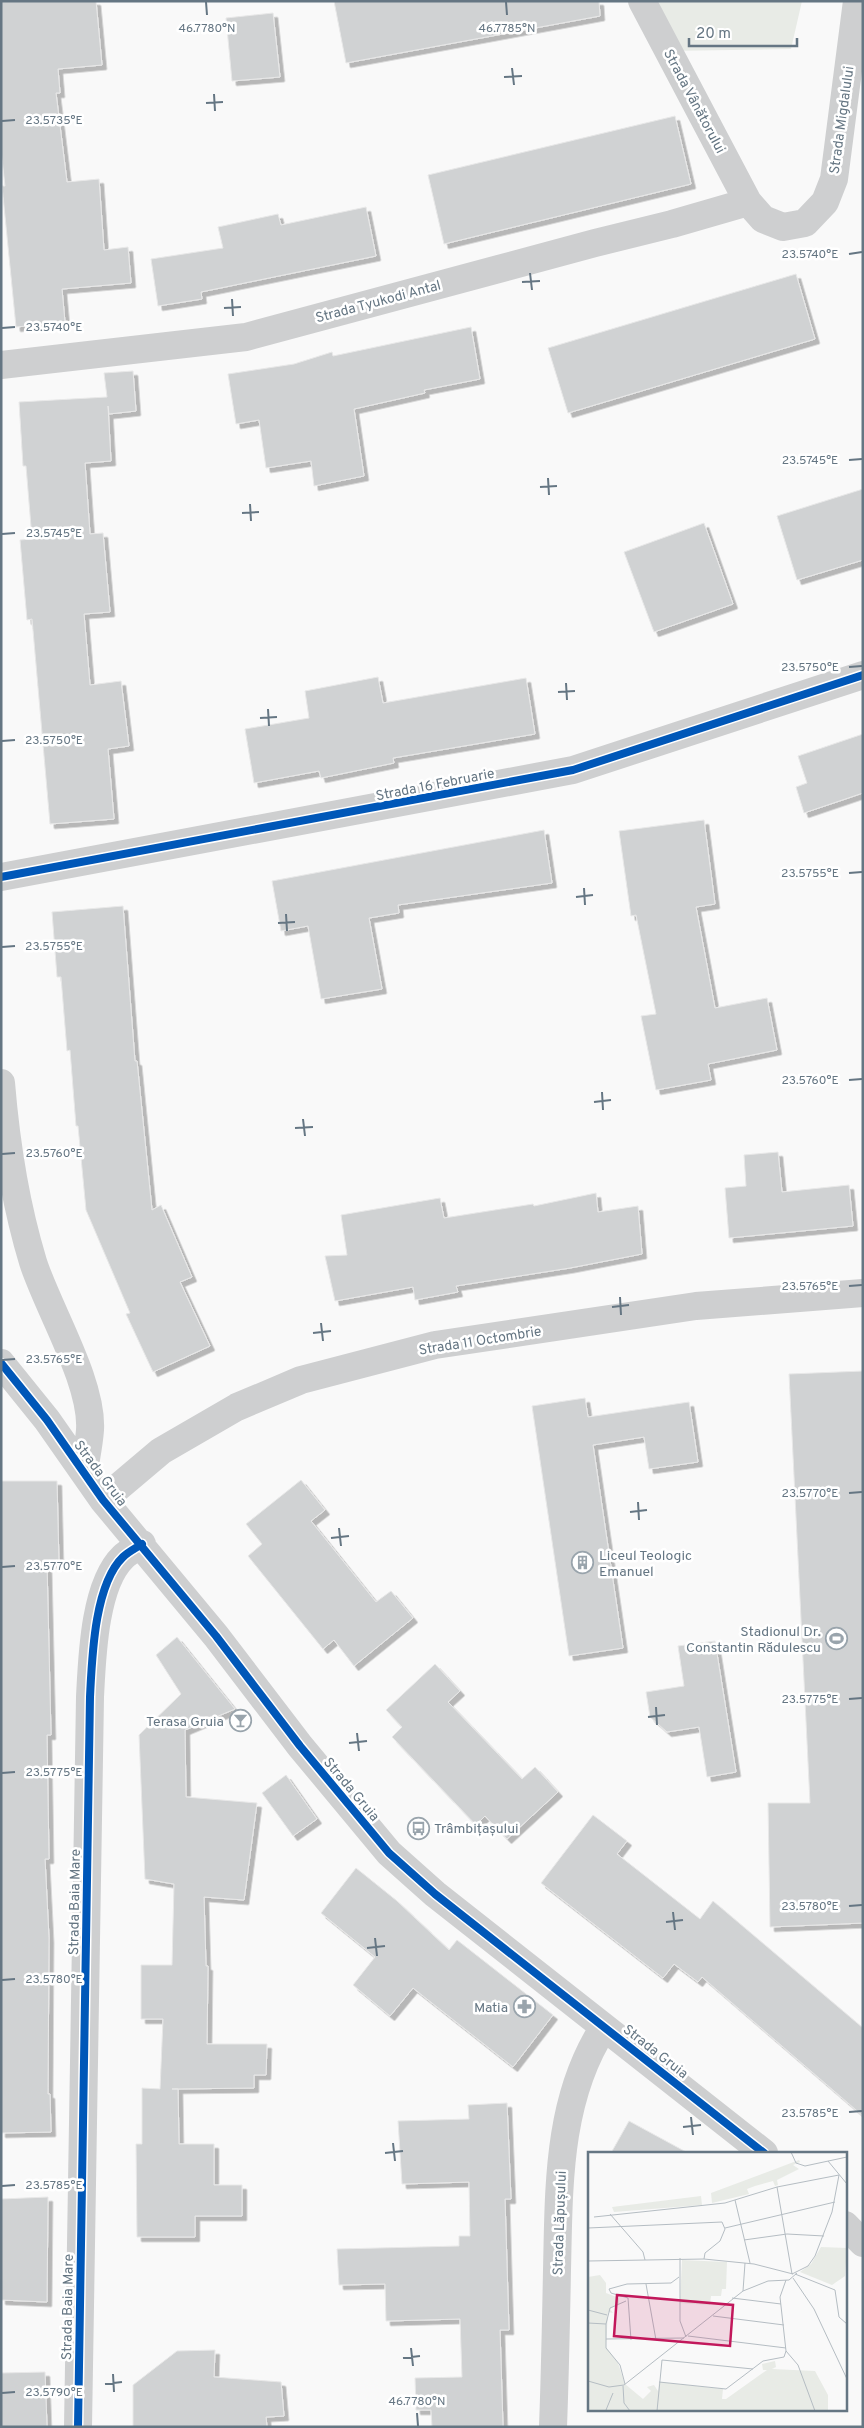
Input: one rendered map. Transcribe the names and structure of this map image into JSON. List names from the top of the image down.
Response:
{
  "streets": {
    "street": [
      "Strada Vânătorului",
      "Strada Migdalului",
      "Strada Tyukodi Antal",
      "Strada 16 Februarie",
      "Strada 11 Octombrie",
      "Strada Gruia",
      "Strada Baia Mare",
      "Strada Lăpușului"
    ]
  },
  "crossings": [
    ["Strada Vânătorului", "Strada Migdalului"],
    ["Strada Vânătorului", "Strada Tyukodi Antal"],
    ["Strada Migdalului", "Strada Tyukodi Antal"],
    ["Strada 11 Octombrie", "Strada Gruia"],
    ["Strada Gruia", "Strada Baia Mare"],
    ["Strada Gruia", "Strada Lăpușului"]
  ],
  "places": {
    "building": ["Liceul Teologic Emanuel"],
    "sports": ["Stadionul Dr. Constantin Rădulescu"],
    "bar": ["Terasa Gruia"],
    "bus stop": ["Trâmbițașului"],
    "pharmacy": ["Matia"]
  },
  "scale_bar": "20 m",
  "coordinates": [
    "46.7780°N",
    "46.7785°N",
    "23.5735°E",
    "23.5740°E",
    "23.5745°E",
    "23.5750°E",
    "23.5755°E",
    "23.5760°E",
    "23.5765°E",
    "23.5770°E",
    "23.5775°E",
    "23.5780°E",
    "23.5785°E",
    "23.5790°E"
  ]
}
